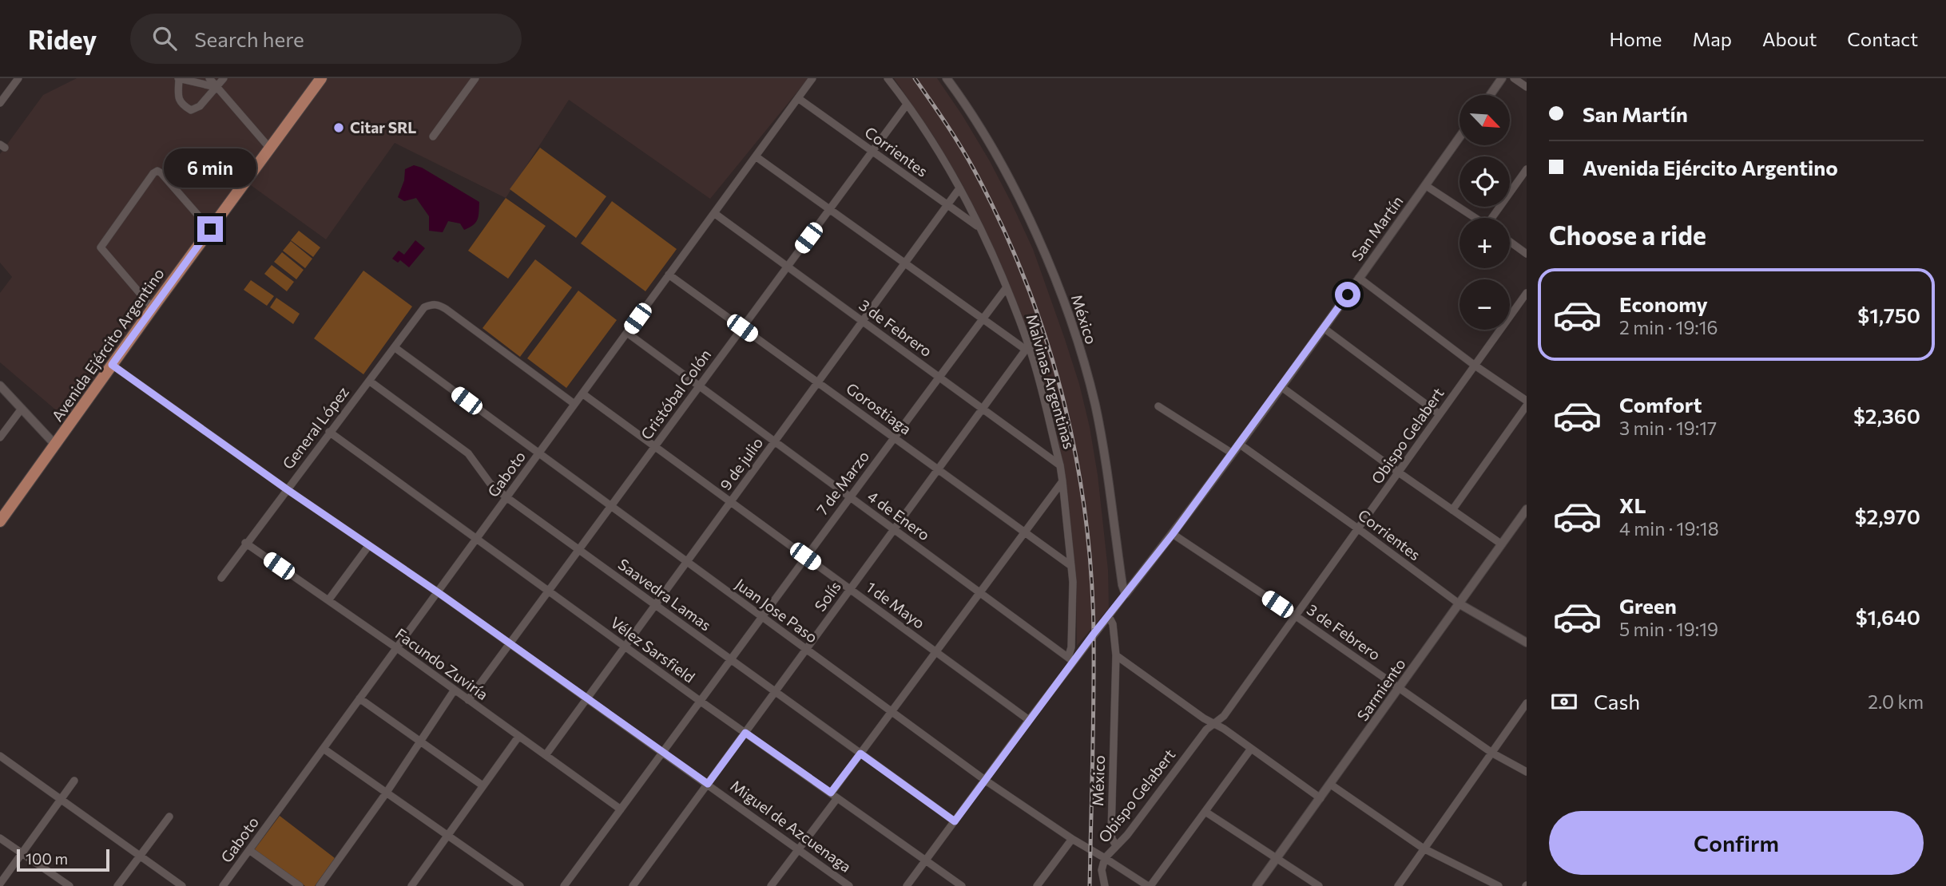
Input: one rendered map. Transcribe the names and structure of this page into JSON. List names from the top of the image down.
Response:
{
  "streets": {
    "main road": ["Avenida Ejército Argentino"],
    "street": [
      "Corrientes",
      "San Martín",
      "México",
      "3 de Febrero",
      "Malvinas Argentinas",
      "Cristóbal Colón",
      "Gorostiaga",
      "General López",
      "Obispo Gelabert",
      "9 de julio",
      "Gaboto",
      "7 de Marzo",
      "4 de Enero",
      "Saavedra Lamas",
      "Solís",
      "1 de Mayo",
      "Juan Jose Paso",
      "Vélez Sarsfield",
      "Facundo Zuviría",
      "Sarmiento",
      "Miguel de Azcuenaga"
    ]
  },
  "crossings": [
    ["Corrientes", "San Martín"],
    ["Corrientes", "Malvinas Argentinas"],
    ["Corrientes", "Cristóbal Colón"],
    ["Corrientes", "Obispo Gelabert"],
    ["Corrientes", "9 de julio"],
    ["Corrientes", "Gaboto"],
    ["Corrientes", "Sarmiento"],
    ["San Martín", "México"],
    ["San Martín", "3 de Febrero"],
    ["San Martín", "Malvinas Argentinas"],
    ["San Martín", "4 de Enero"],
    ["San Martín", "Saavedra Lamas"],
    ["San Martín", "1 de Mayo"],
    ["San Martín", "Juan Jose Paso"],
    ["San Martín", "Vélez Sarsfield"],
    ["México", "Obispo Gelabert"],
    ["3 de Febrero", "Malvinas Argentinas"],
    ["3 de Febrero", "Cristóbal Colón"],
    ["3 de Febrero", "Obispo Gelabert"],
    ["3 de Febrero", "9 de julio"],
    ["3 de Febrero", "Gaboto"],
    ["3 de Febrero", "7 de Marzo"],
    ["3 de Febrero", "Solís"],
    ["3 de Febrero", "Sarmiento"],
    ["Avenida Ejército Argentino", "Miguel de Azcuenaga"],
    ["Malvinas Argentinas", "Cristóbal Colón"],
    ["Malvinas Argentinas", "Gorostiaga"],
    ["Malvinas Argentinas", "9 de julio"],
    ["Malvinas Argentinas", "7 de Marzo"],
    ["Malvinas Argentinas", "4 de Enero"],
    ["Malvinas Argentinas", "Solís"],
    ["Cristóbal Colón", "Gorostiaga"],
    ["Cristóbal Colón", "4 de Enero"],
    ["Cristóbal Colón", "Saavedra Lamas"],
    ["Cristóbal Colón", "1 de Mayo"],
    ["Cristóbal Colón", "Juan Jose Paso"],
    ["Cristóbal Colón", "Vélez Sarsfield"],
    ["Cristóbal Colón", "Facundo Zuviría"],
    ["Cristóbal Colón", "Miguel de Azcuenaga"],
    ["Gorostiaga", "9 de julio"],
    ["Gorostiaga", "Gaboto"],
    ["Gorostiaga", "7 de Marzo"],
    ["Gorostiaga", "Solís"],
    ["General López", "Gaboto"],
    ["General López", "Saavedra Lamas"],
    ["General López", "Juan Jose Paso"],
    ["General López", "Vélez Sarsfield"],
    ["General López", "Facundo Zuviría"],
    ["General López", "Miguel de Azcuenaga"],
    ["Obispo Gelabert", "Juan Jose Paso"],
    ["9 de julio", "4 de Enero"],
    ["9 de julio", "Saavedra Lamas"],
    ["9 de julio", "1 de Mayo"],
    ["9 de julio", "Juan Jose Paso"],
    ["9 de julio", "Vélez Sarsfield"],
    ["9 de julio", "Facundo Zuviría"],
    ["9 de julio", "Miguel de Azcuenaga"],
    ["Gaboto", "4 de Enero"],
    ["Gaboto", "Saavedra Lamas"],
    ["Gaboto", "1 de Mayo"],
    ["Gaboto", "Juan Jose Paso"],
    ["Gaboto", "Vélez Sarsfield"],
    ["Gaboto", "Facundo Zuviría"],
    ["Gaboto", "Miguel de Azcuenaga"],
    ["7 de Marzo", "4 de Enero"],
    ["7 de Marzo", "Saavedra Lamas"],
    ["7 de Marzo", "1 de Mayo"],
    ["7 de Marzo", "Juan Jose Paso"],
    ["7 de Marzo", "Vélez Sarsfield"],
    ["7 de Marzo", "Facundo Zuviría"],
    ["7 de Marzo", "Miguel de Azcuenaga"],
    ["4 de Enero", "Solís"],
    ["Saavedra Lamas", "Solís"],
    ["Solís", "1 de Mayo"],
    ["Solís", "Juan Jose Paso"],
    ["Solís", "Vélez Sarsfield"],
    ["Solís", "Miguel de Azcuenaga"]
  ],
  "places": ["Citar SRL"],
  "scale_bar": "100 m",
  "north": "bottom right",
  "page": {
    "header": "Ridey",
    "search": "Search here",
    "nav": [
      "Home",
      "Map",
      "About",
      "Contact"
    ],
    "banner": ["San Martín", "Avenida Ejército Argentino"],
    "map_buttons": ["+", "−"],
    "bubble": "6 min",
    "heading": "Choose a ride",
    "list": [
      {
        "name": "Economy",
        "note": "2 min · 19:16",
        "value": "$1,750"
      },
      {
        "name": "Comfort",
        "note": "3 min · 19:17",
        "value": "$2,360"
      },
      {
        "name": "XL",
        "note": "4 min · 19:18",
        "value": "$2,970"
      },
      {
        "name": "Green",
        "note": "5 min · 19:19",
        "value": "$1,640"
      }
    ],
    "pay": ["Cash", "2.0 km"],
    "buttons": "Confirm",
    "scale": "100 m"
  }
}
